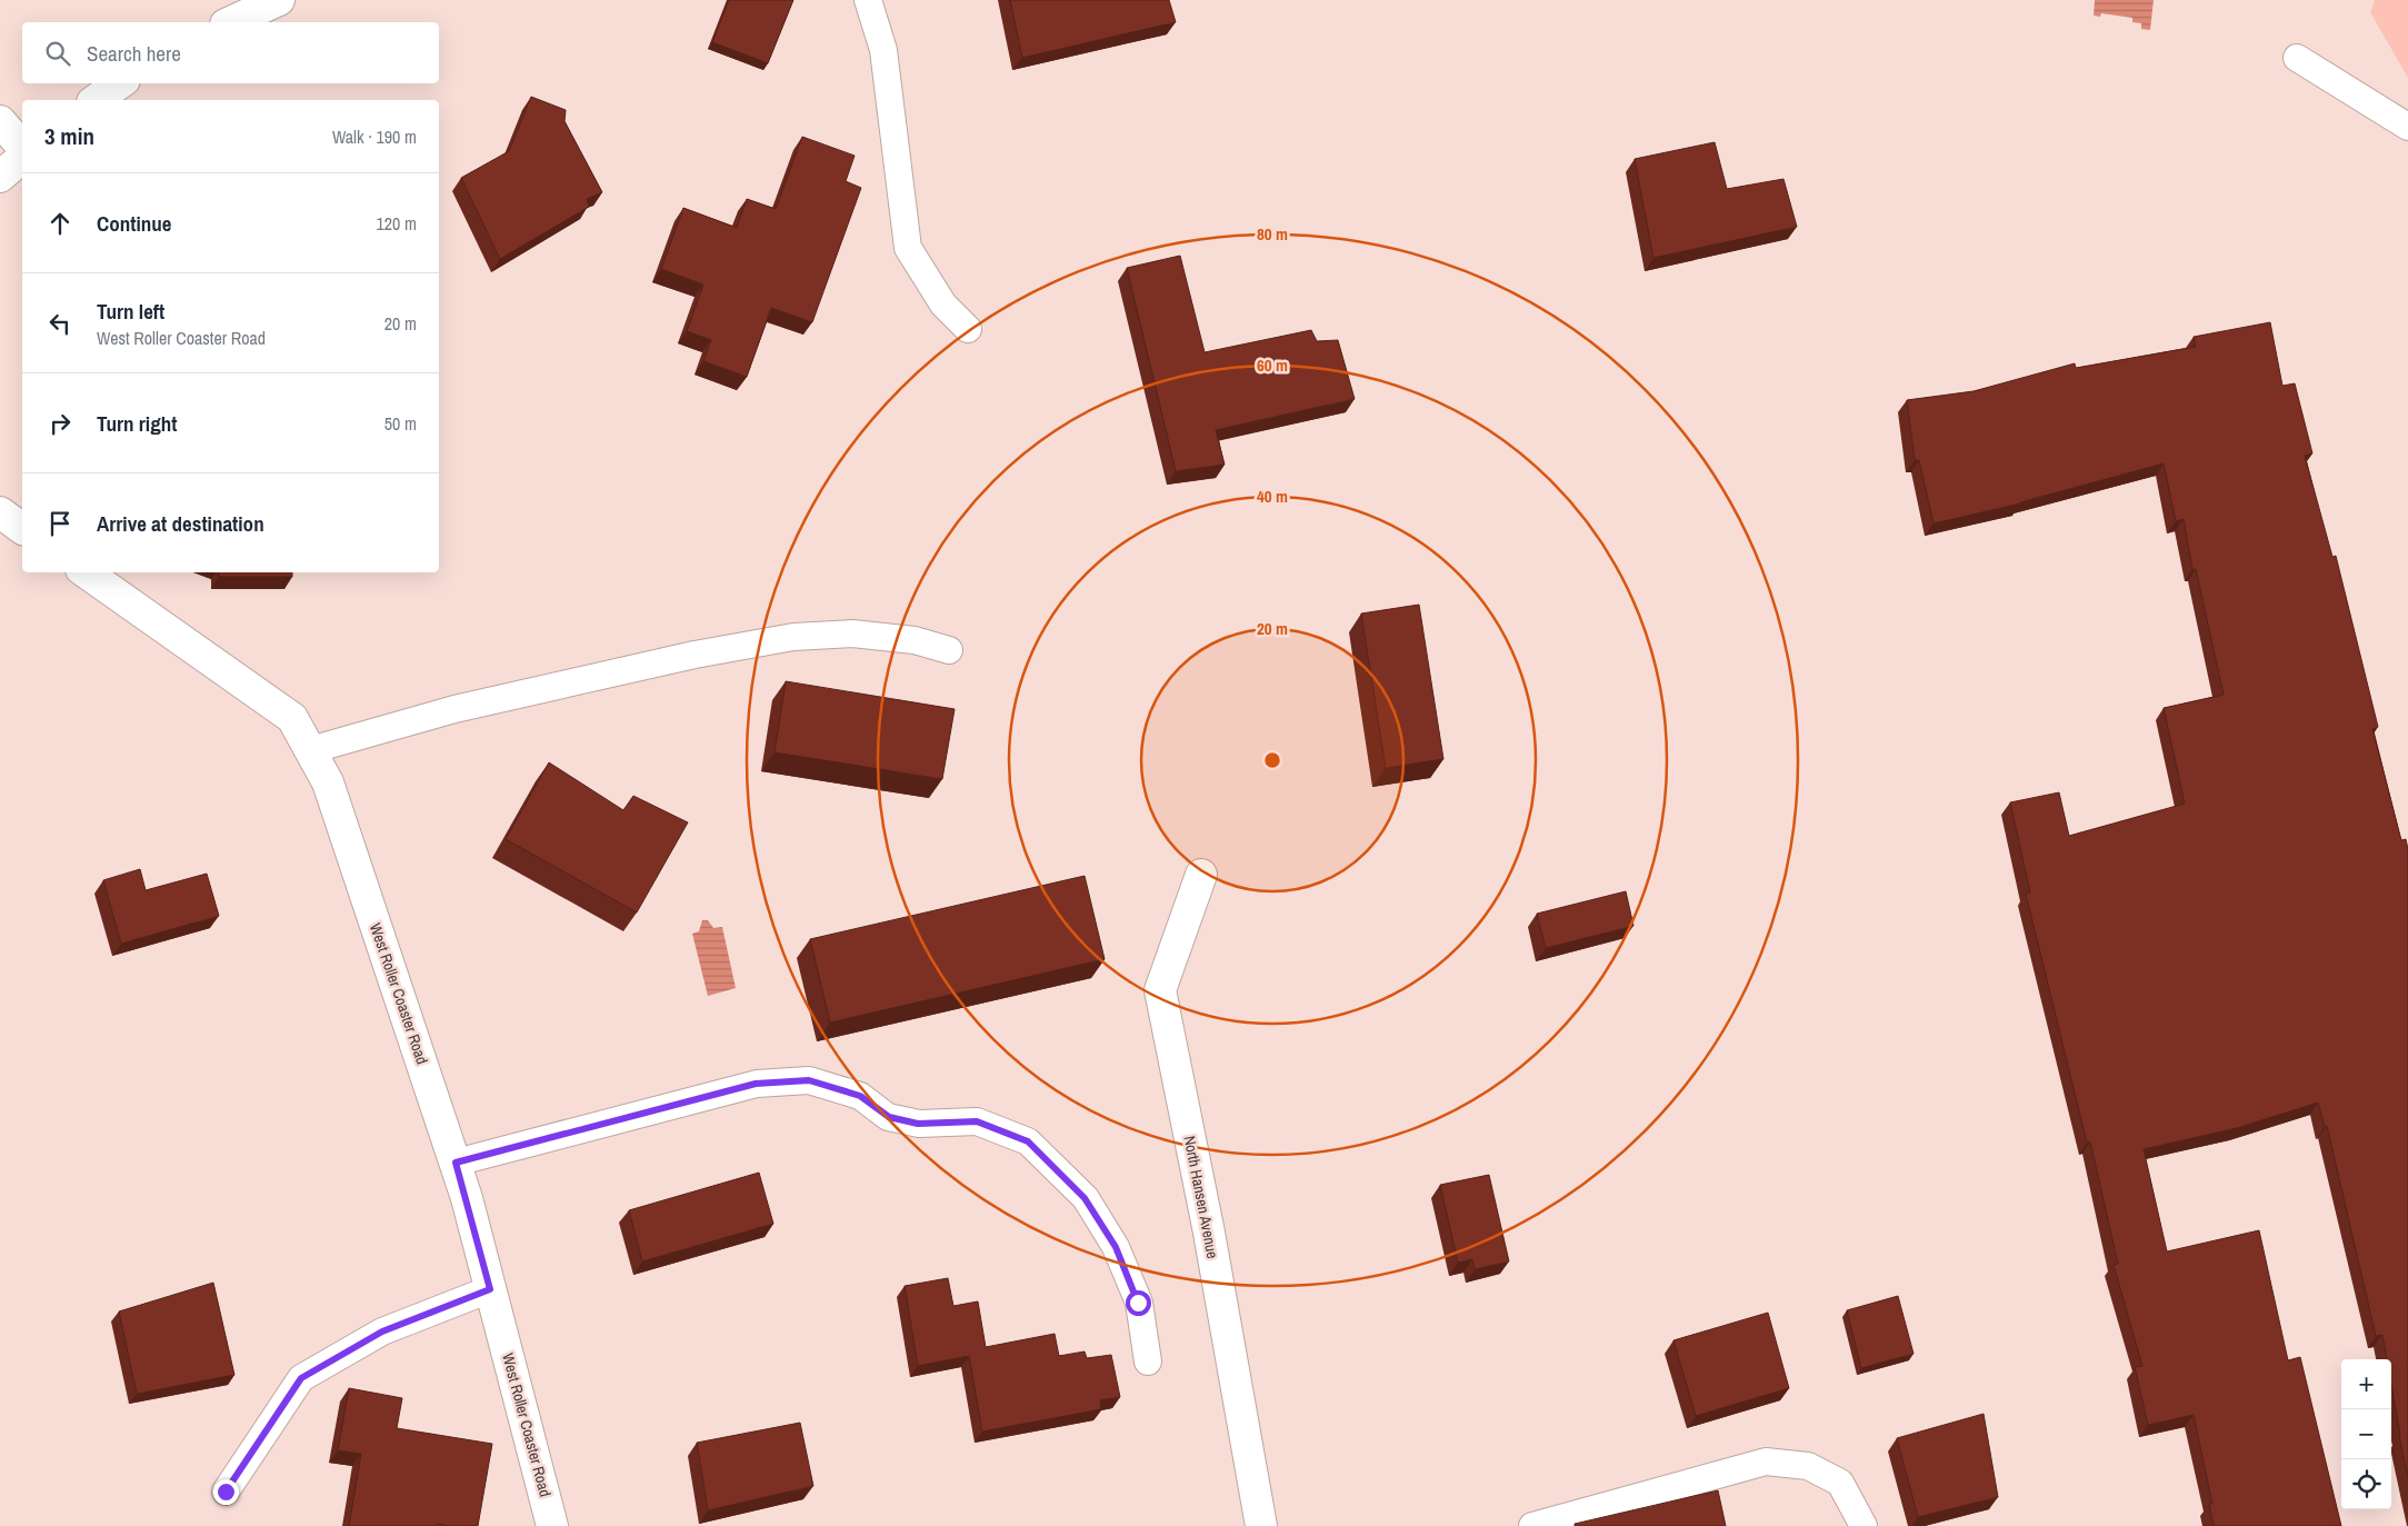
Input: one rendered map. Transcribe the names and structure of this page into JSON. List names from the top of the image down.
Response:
{
  "streets": {
    "street": ["West Roller Coaster Road", "North Hansen Avenue"]
  },
  "page": {
    "search": "Search here",
    "heading": ["3 min", "Walk · 190 m"],
    "list": [
      ["Continue", "120 m"],
      ["Turn left", "West Roller Coaster Road", "20 m"],
      ["Turn right", "50 m"],
      "Arrive at destination"
    ],
    "map_buttons": ["+", "−"]
  },
  "rings": [
    "80 m",
    "60 m",
    "40 m",
    "20 m"
  ]
}
